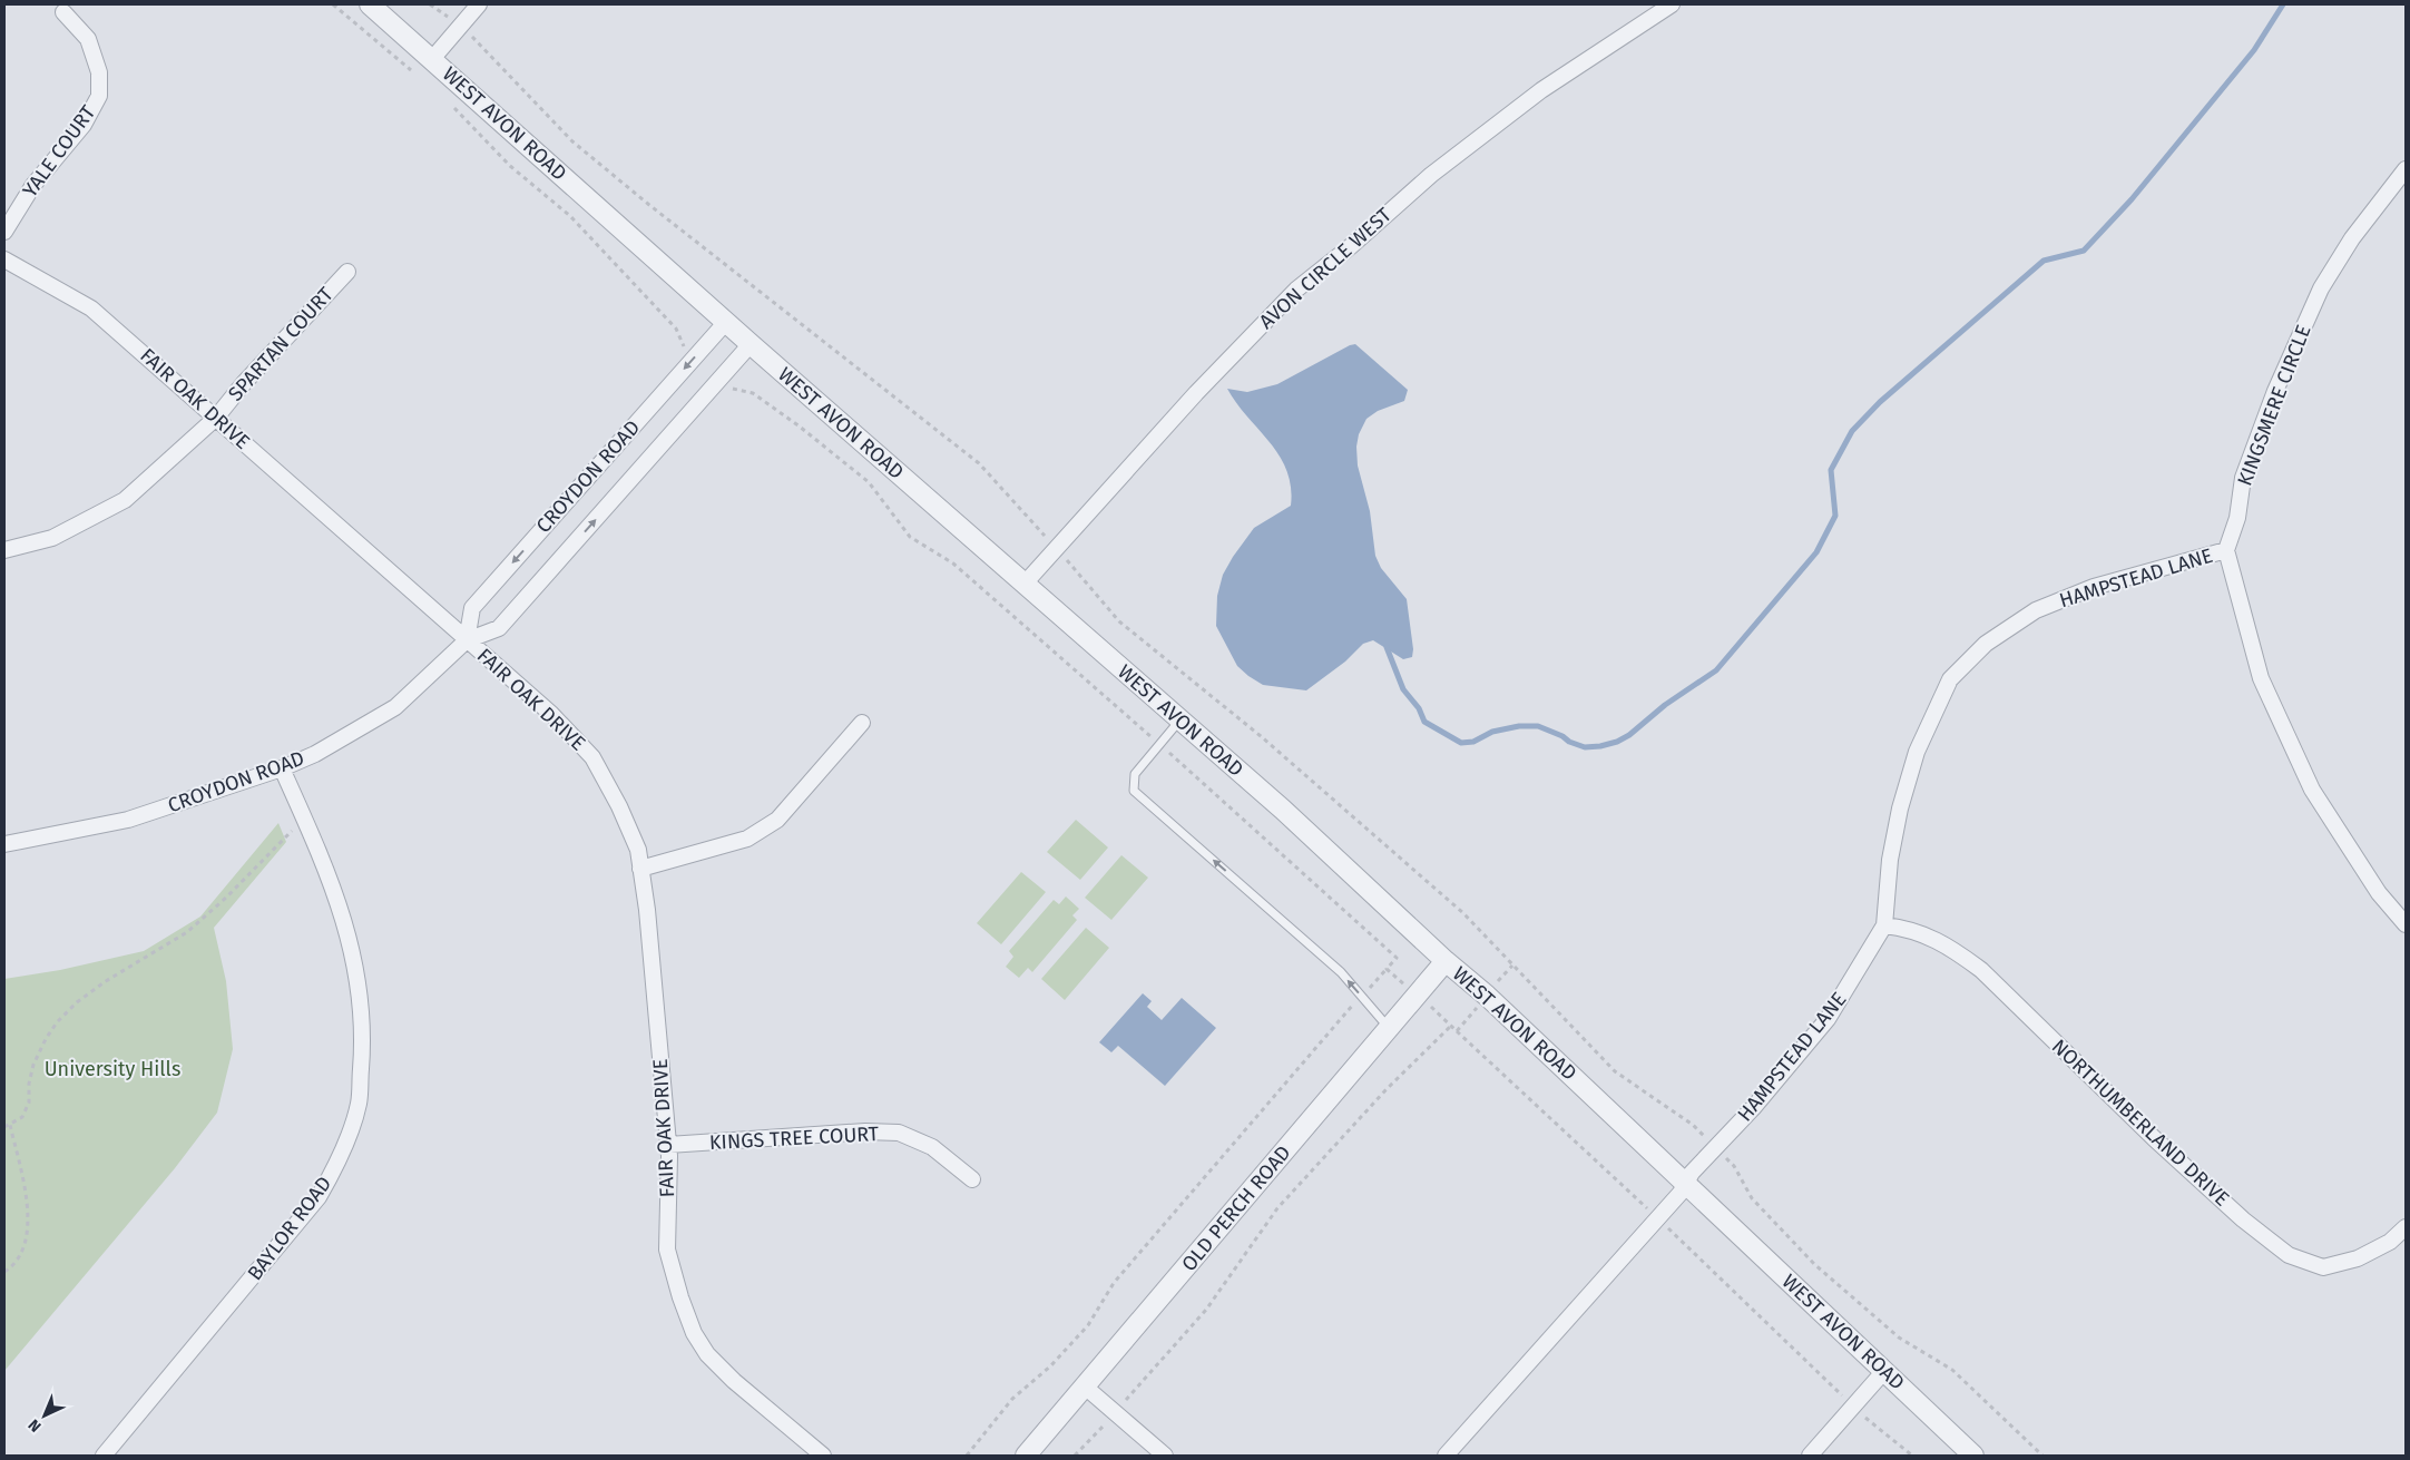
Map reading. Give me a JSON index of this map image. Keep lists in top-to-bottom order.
{
  "streets": {
    "street": [
      "WEST AVON ROAD",
      "YALE COURT",
      "AVON CIRCLE WEST",
      "SPARTAN COURT",
      "FAIR OAK DRIVE",
      "KINGSMERE CIRCLE",
      "CROYDON ROAD",
      "HAMPSTEAD LANE",
      "NORTHUMBERLAND DRIVE",
      "KINGS TREE COURT",
      "OLD PERCH ROAD",
      "BAYLOR ROAD"
    ]
  },
  "crossings": [
    ["WEST AVON ROAD", "AVON CIRCLE WEST"],
    ["WEST AVON ROAD", "CROYDON ROAD"],
    ["WEST AVON ROAD", "HAMPSTEAD LANE"],
    ["WEST AVON ROAD", "OLD PERCH ROAD"],
    ["SPARTAN COURT", "FAIR OAK DRIVE"],
    ["FAIR OAK DRIVE", "CROYDON ROAD"],
    ["FAIR OAK DRIVE", "KINGS TREE COURT"],
    ["KINGSMERE CIRCLE", "HAMPSTEAD LANE"],
    ["CROYDON ROAD", "BAYLOR ROAD"],
    ["HAMPSTEAD LANE", "NORTHUMBERLAND DRIVE"]
  ],
  "parks": ["University Hills"],
  "north": "bottom left"
}
